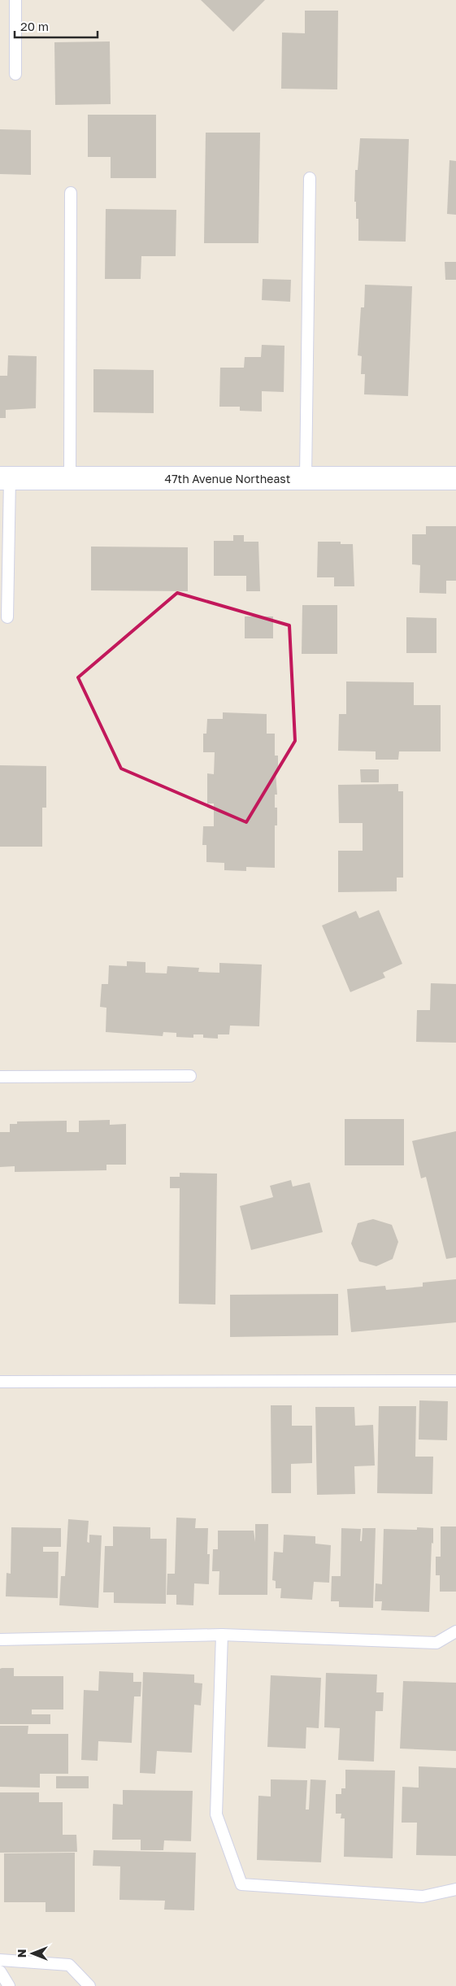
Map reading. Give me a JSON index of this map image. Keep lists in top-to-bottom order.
{
  "streets": {
    "street": ["47th Avenue Northeast"]
  },
  "scale_bar": "20 m",
  "north": "left"
}
